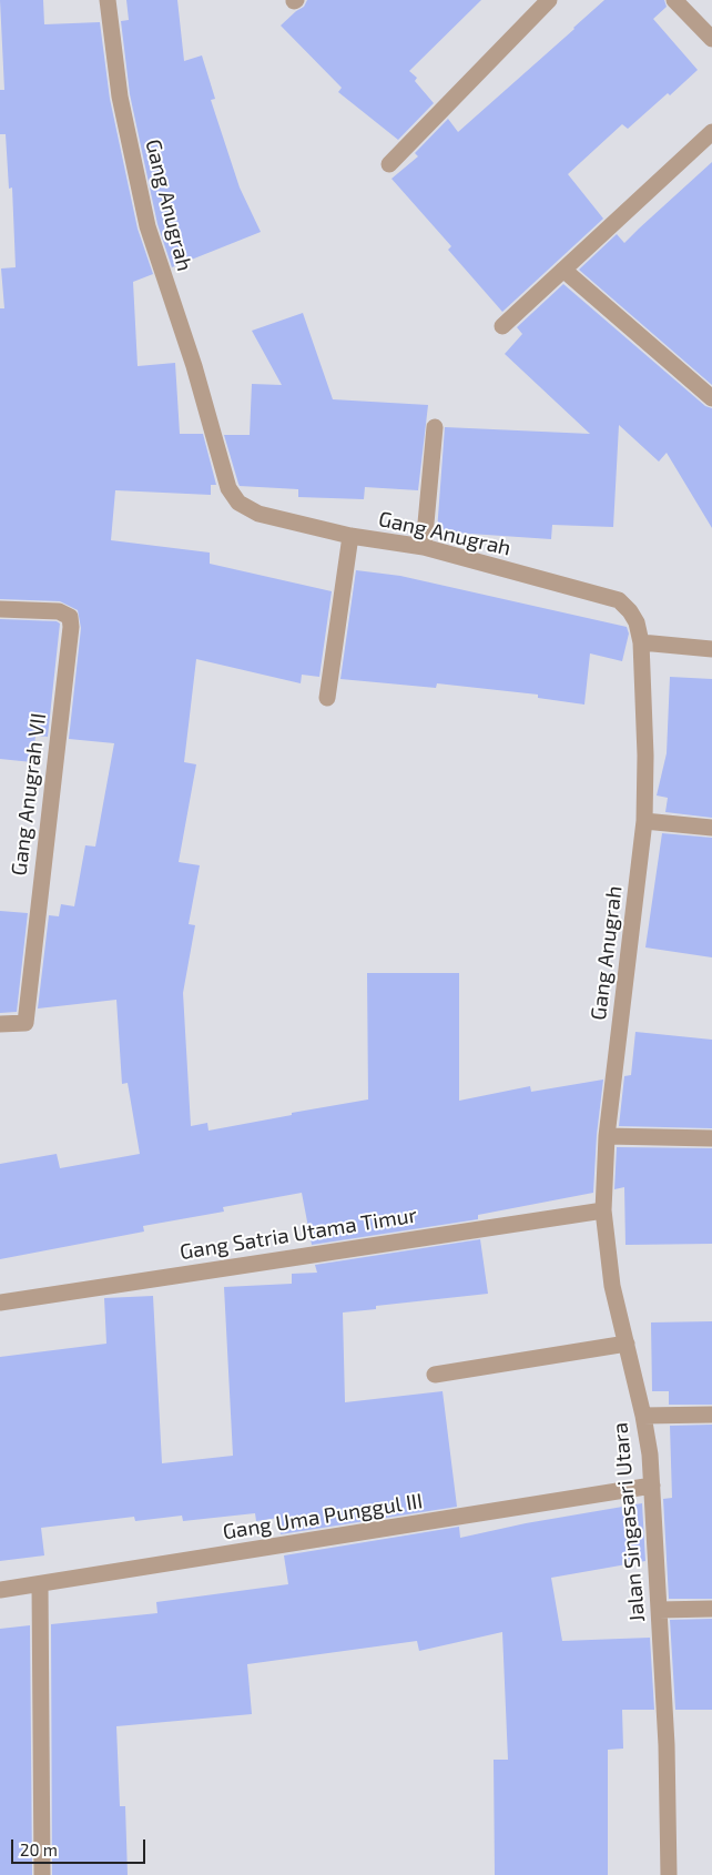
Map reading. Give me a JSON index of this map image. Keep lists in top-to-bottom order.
{
  "streets": {
    "street": [
      "Gang Anugrah",
      "Gang Anugrah VII",
      "Gang Satria Utama Timur",
      "Gang Uma Punggul III",
      "Jalan Singasari Utara"
    ]
  },
  "crossings": [
    ["Gang Anugrah", "Jalan Singasari Utara"],
    ["Gang Satria Utama Timur", "Jalan Singasari Utara"],
    ["Gang Uma Punggul III", "Jalan Singasari Utara"]
  ],
  "scale_bar": "20 m"
}
